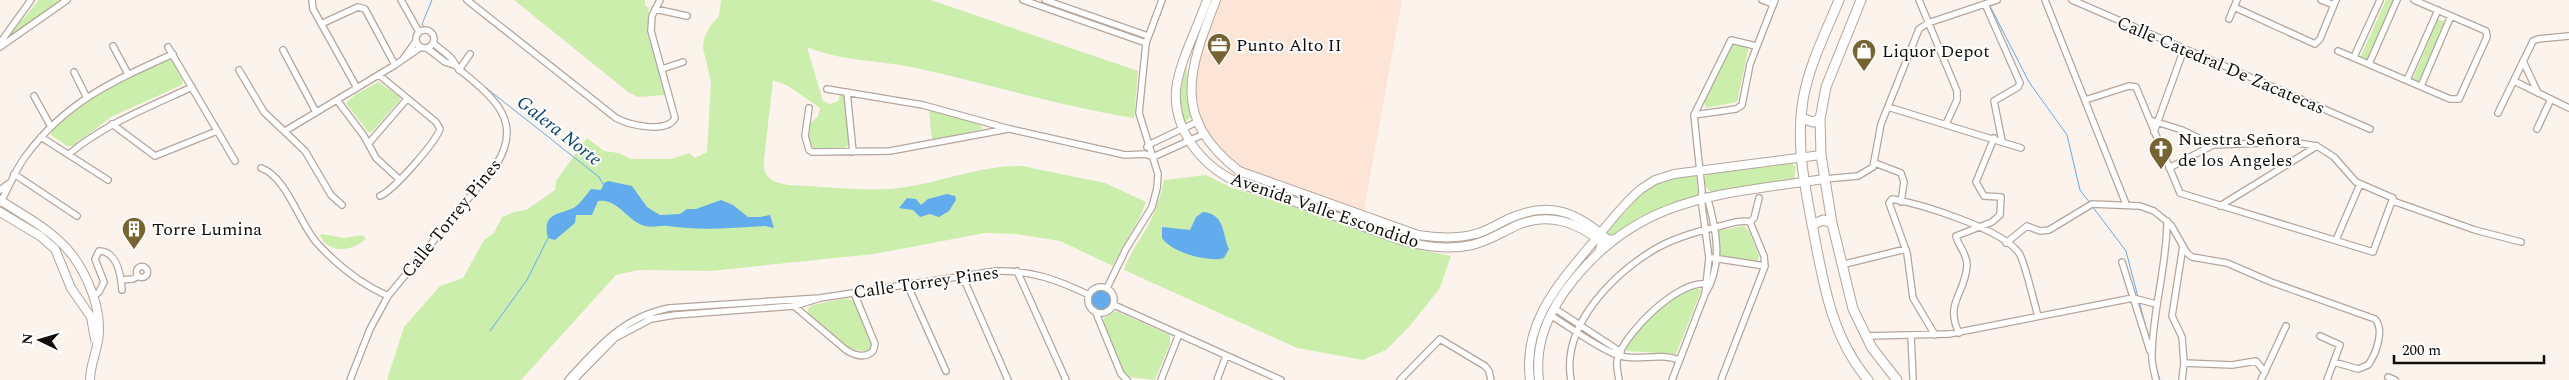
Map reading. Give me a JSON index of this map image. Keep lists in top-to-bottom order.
{
  "streets": {
    "main road": ["Avenida Valle Escondido"],
    "street": ["Calle Catedral De Zacatecas", "Calle Torrey Pines"]
  },
  "water": ["Galera Norte"],
  "places": {
    "office": ["Punto Alto II"],
    "shop": ["Liquor Depot"],
    "church": ["Nuestra Señora de los Angeles"],
    "building": ["Torre Lumina"]
  },
  "scale_bar": "200 m",
  "north": "left"
}
